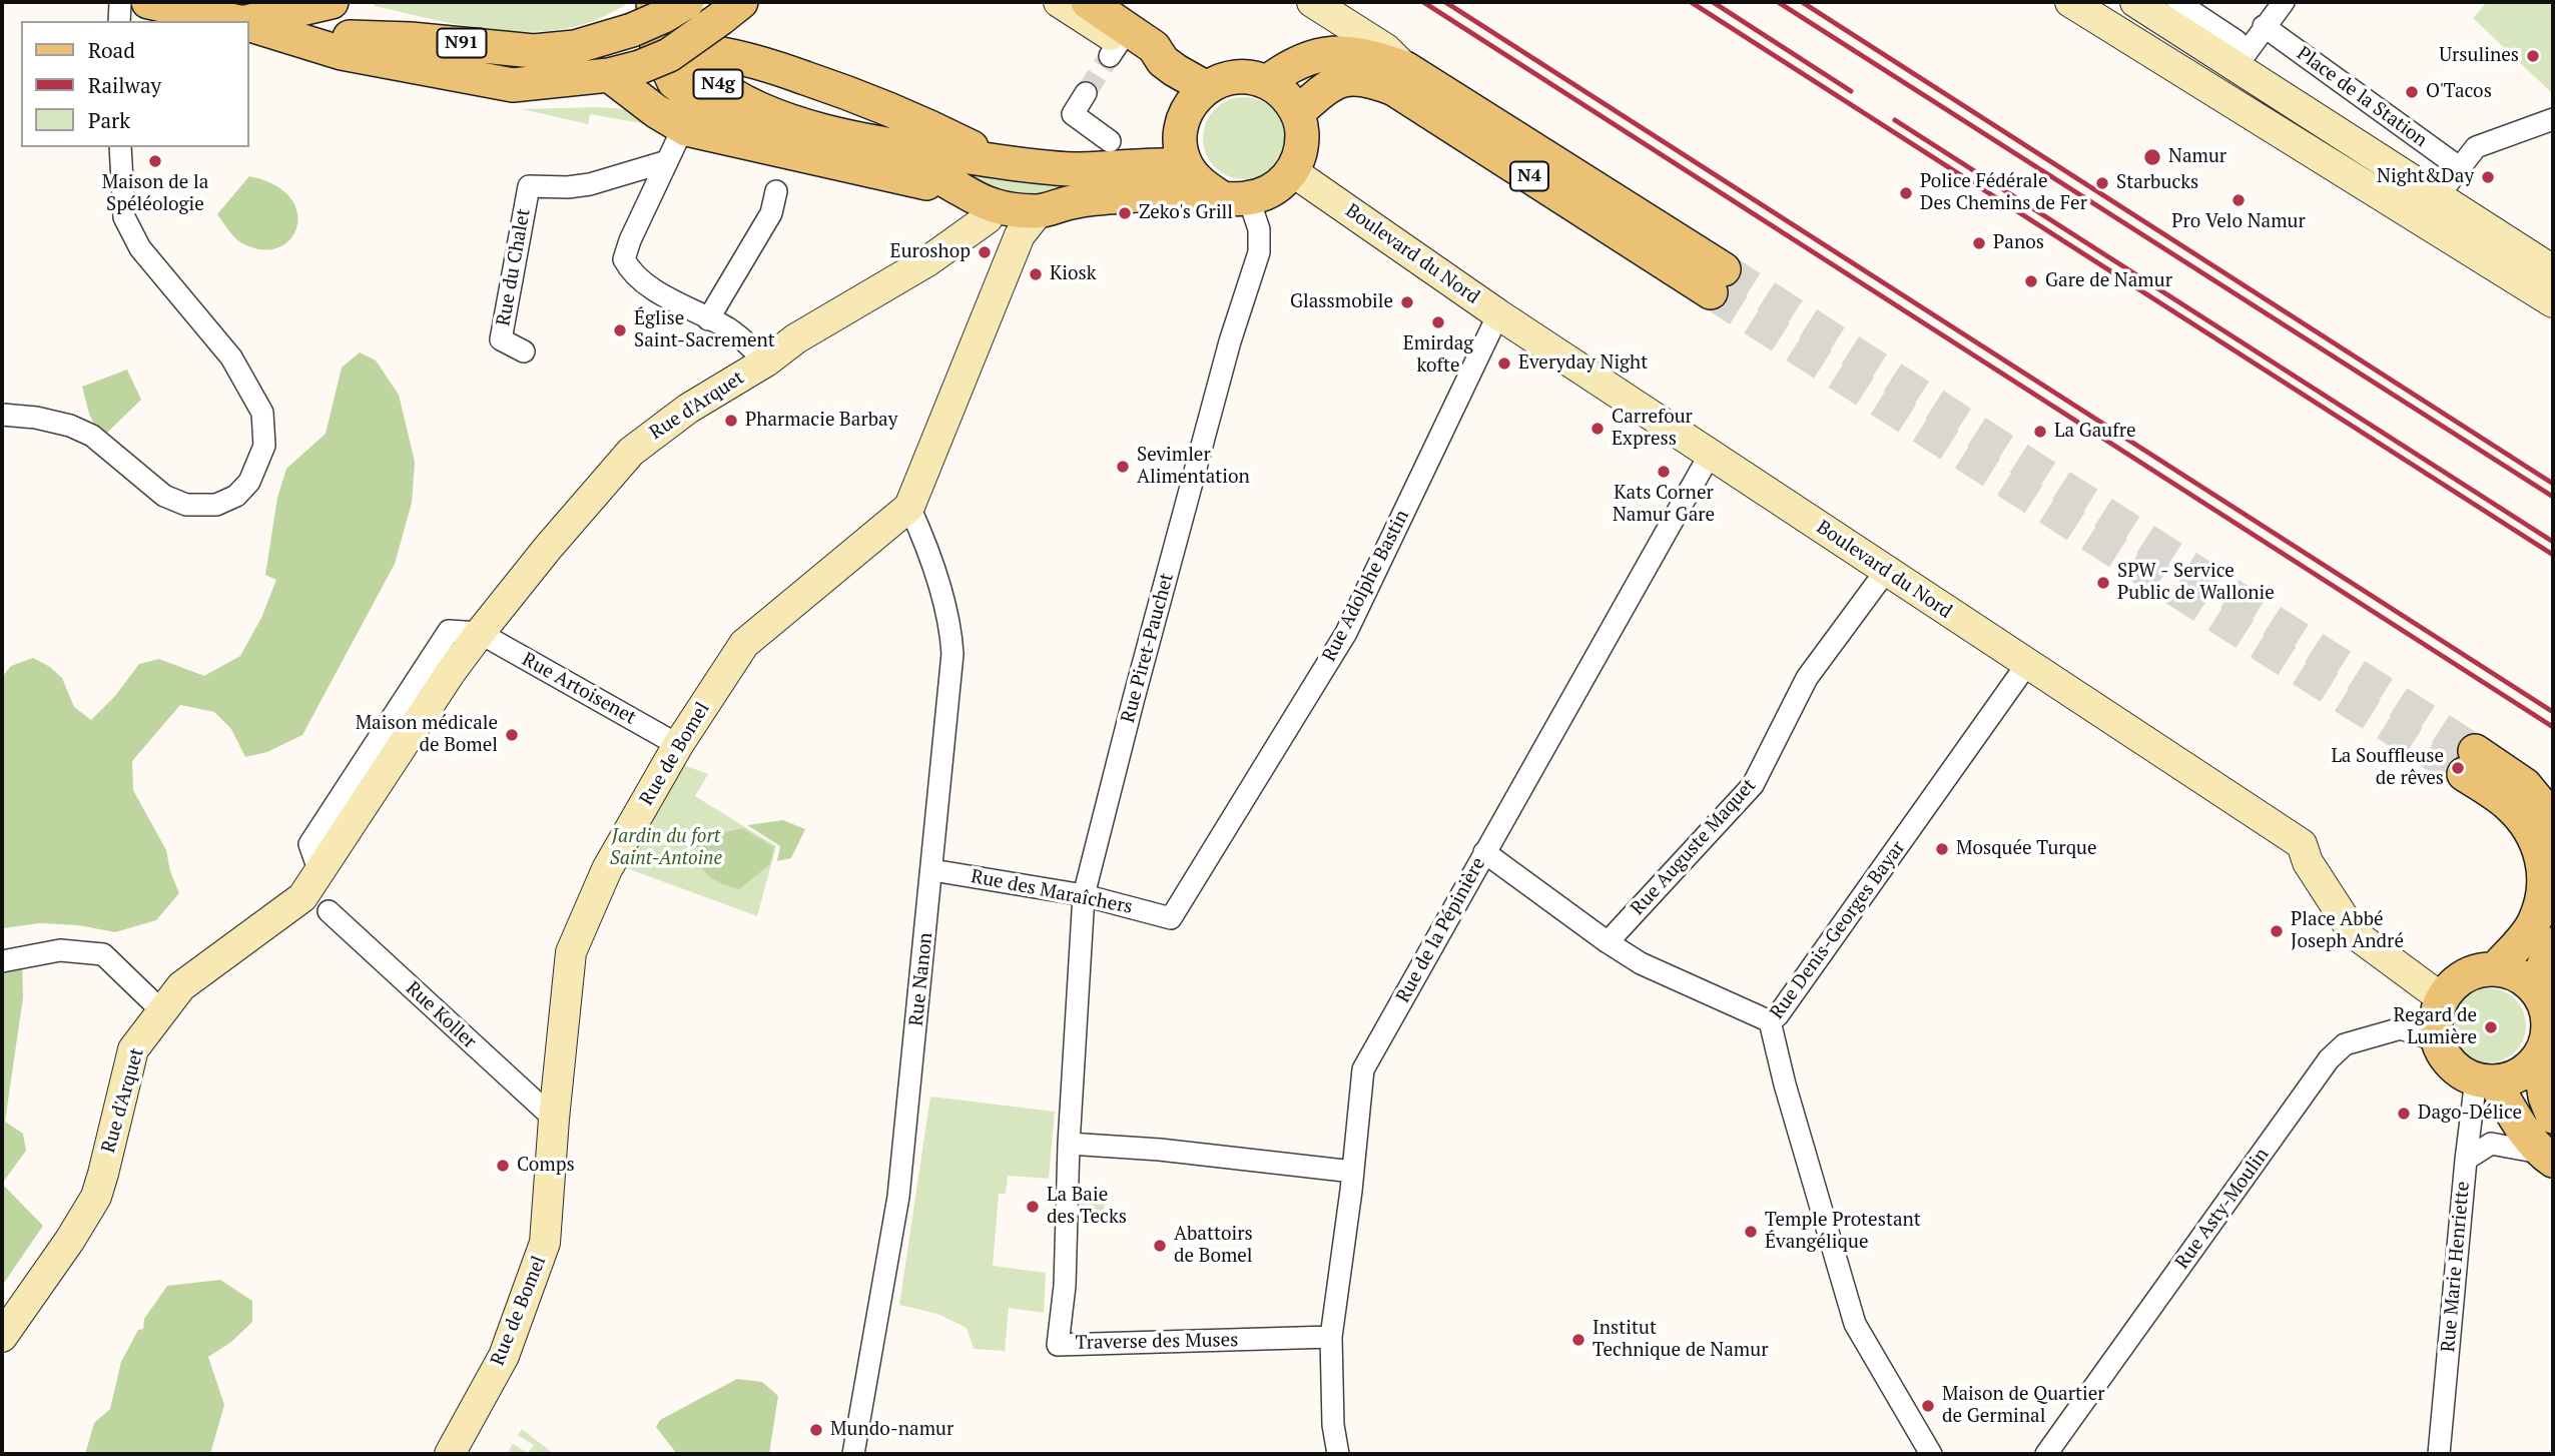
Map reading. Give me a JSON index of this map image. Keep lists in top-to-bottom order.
{
  "streets": {
    "main road": ["N91", "N4g", "N4"],
    "street": [
      "Place de la Station",
      "Boulevard du Nord",
      "Rue du Chalet",
      "Rue d'Arquet",
      "Rue Adolphe Bastin",
      "Rue Piret-Pauchet",
      "Rue Artoisenet",
      "Rue de Bomel",
      "Rue Auguste Maquet",
      "Rue des Maraîchers",
      "Rue de la Pépinière",
      "Rue Denis-Georges Bayar",
      "Rue Nanon",
      "Rue Koller",
      "Rue Asty-Moulin",
      "Rue Marie Henriette",
      "Traverse des Muses"
    ]
  },
  "crossings": [
    ["N4g", "N4"],
    ["N4g", "Boulevard du Nord"],
    ["N4g", "Rue Piret-Pauchet"],
    ["N4", "Boulevard du Nord"],
    ["N4", "Rue Piret-Pauchet"],
    ["Boulevard du Nord", "Rue Adolphe Bastin"],
    ["Boulevard du Nord", "Rue Piret-Pauchet"],
    ["Boulevard du Nord", "Rue Auguste Maquet"],
    ["Boulevard du Nord", "Rue de la Pépinière"],
    ["Boulevard du Nord", "Rue Denis-Georges Bayar"],
    ["Boulevard du Nord", "Rue Asty-Moulin"],
    ["Boulevard du Nord", "Rue Marie Henriette"],
    ["Rue d'Arquet", "Rue Artoisenet"],
    ["Rue Adolphe Bastin", "Rue des Maraîchers"],
    ["Rue Piret-Pauchet", "Rue des Maraîchers"],
    ["Rue Piret-Pauchet", "Traverse des Muses"],
    ["Rue Artoisenet", "Rue de Bomel"],
    ["Rue de Bomel", "Rue Nanon"],
    ["Rue de Bomel", "Rue Koller"],
    ["Rue des Maraîchers", "Rue Nanon"],
    ["Rue de la Pépinière", "Traverse des Muses"],
    ["Rue Asty-Moulin", "Rue Marie Henriette"]
  ],
  "parks": ["Jardin du fort Saint-Antoine"],
  "places": [
    "Ursulines",
    "O'Tacos",
    "Namur",
    "Maison de la Spéléologie",
    "Night&Day",
    "Starbucks",
    "Police Fédérale Des Chemins de Fer",
    "Pro Velo Namur",
    "Zeko's Grill",
    "Panos",
    "Euroshop",
    "Kiosk",
    "Gare de Namur",
    "Glassmobile",
    "Emirdag kofte",
    "Église Saint-Sacrement",
    "Everyday Night",
    "Pharmacie Barbay",
    "Carrefour Express",
    "La Gaufre",
    "Sevimler Alimentation",
    "Kats Corner Namur Gare",
    "SPW - Service Public de Wallonie",
    "Maison médicale de Bomel",
    "La Souffleuse de rêves",
    "Mosquée Turque",
    "Place Abbé Joseph André",
    "Regard de Lumière",
    "Dago-Délice",
    "Comps",
    "La Baie des Tecks",
    "Temple Protestant Évangélique",
    "Abattoirs de Bomel",
    "Institut Technique de Namur",
    "Maison de Quartier de Germinal",
    "Mundo-namur"
  ],
  "legend": ["Road", "Railway", "Park"]
}
